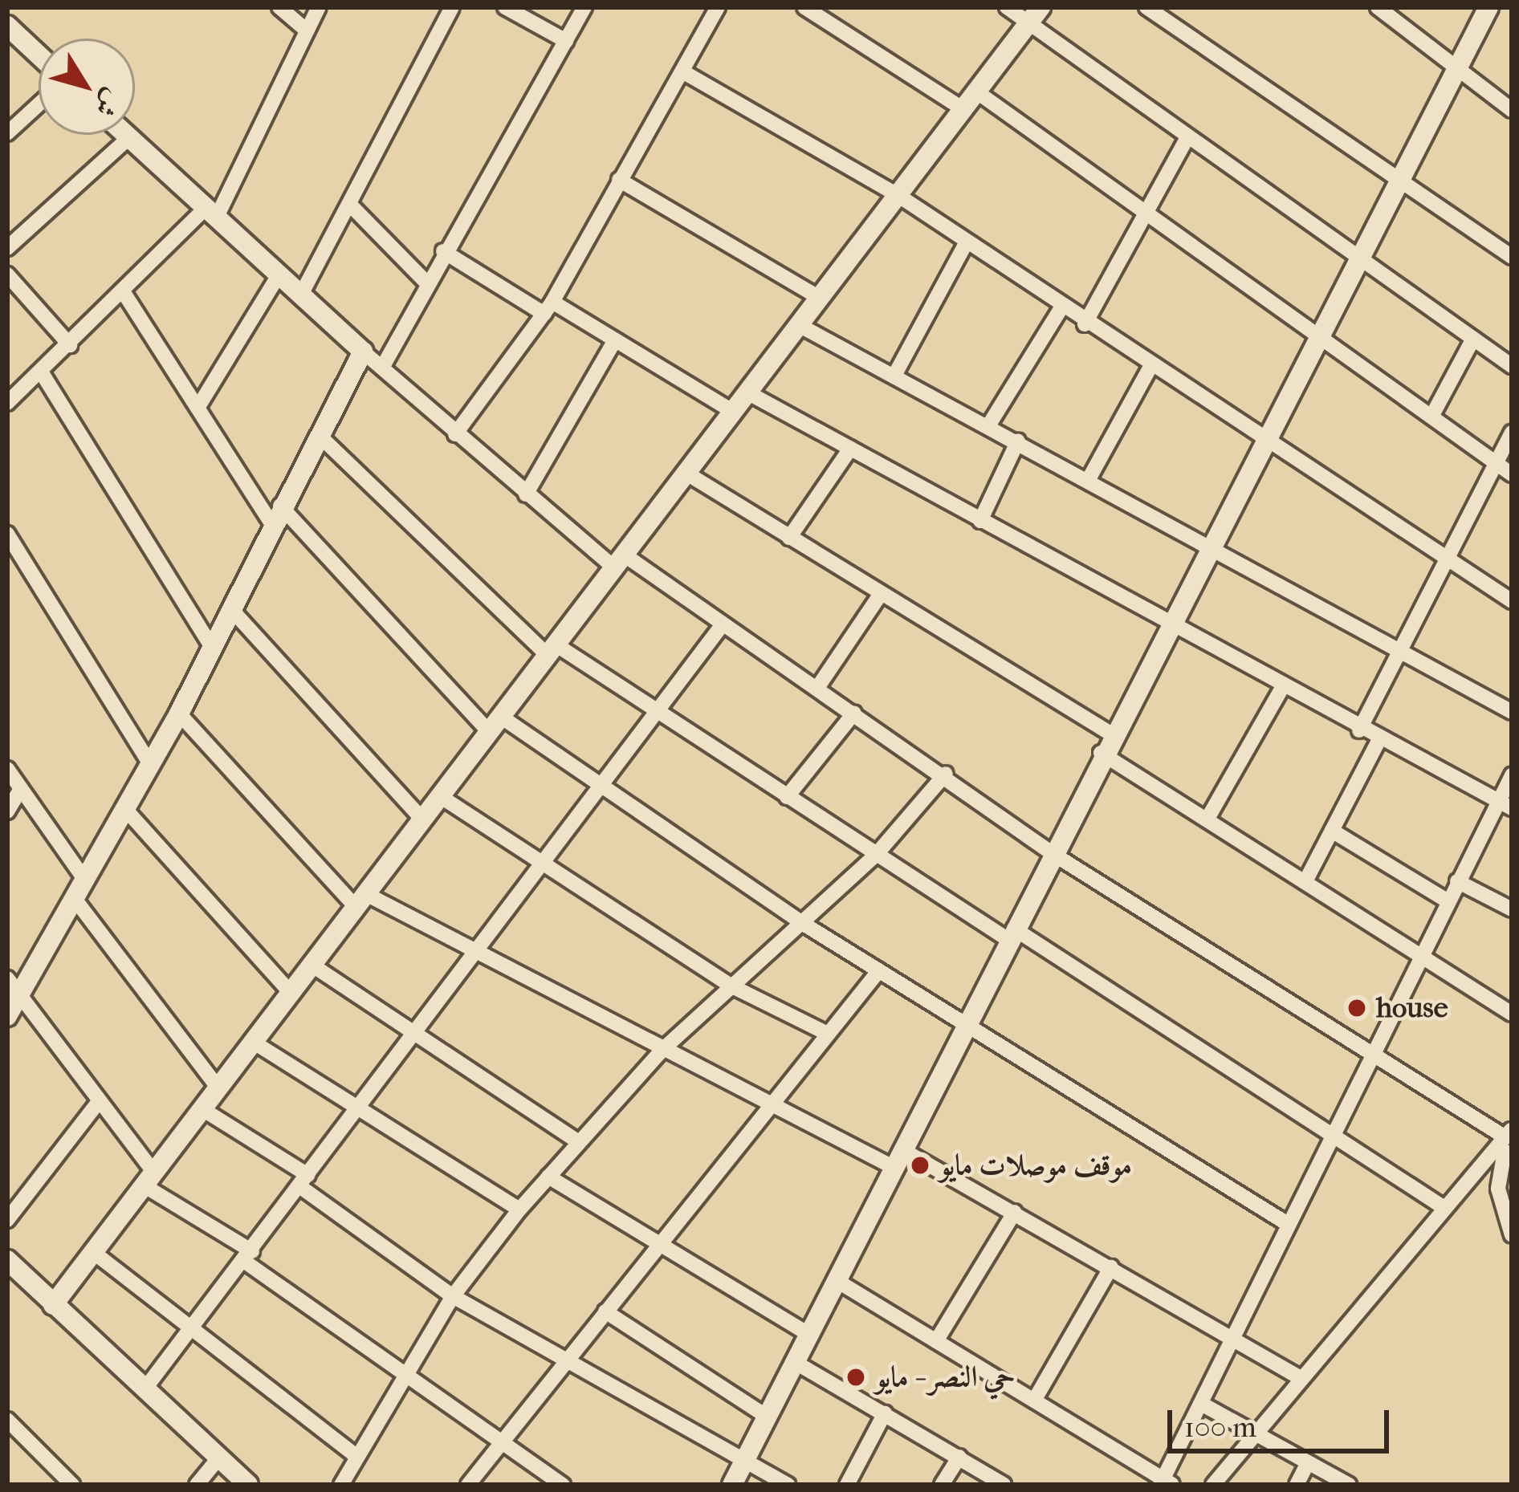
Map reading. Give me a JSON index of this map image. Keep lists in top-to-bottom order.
{
  "places": ["house", "موقف موصلات مايو", "حي النصر - مايو"],
  "scale_bar": "100 m",
  "north": "bottom right"
}
